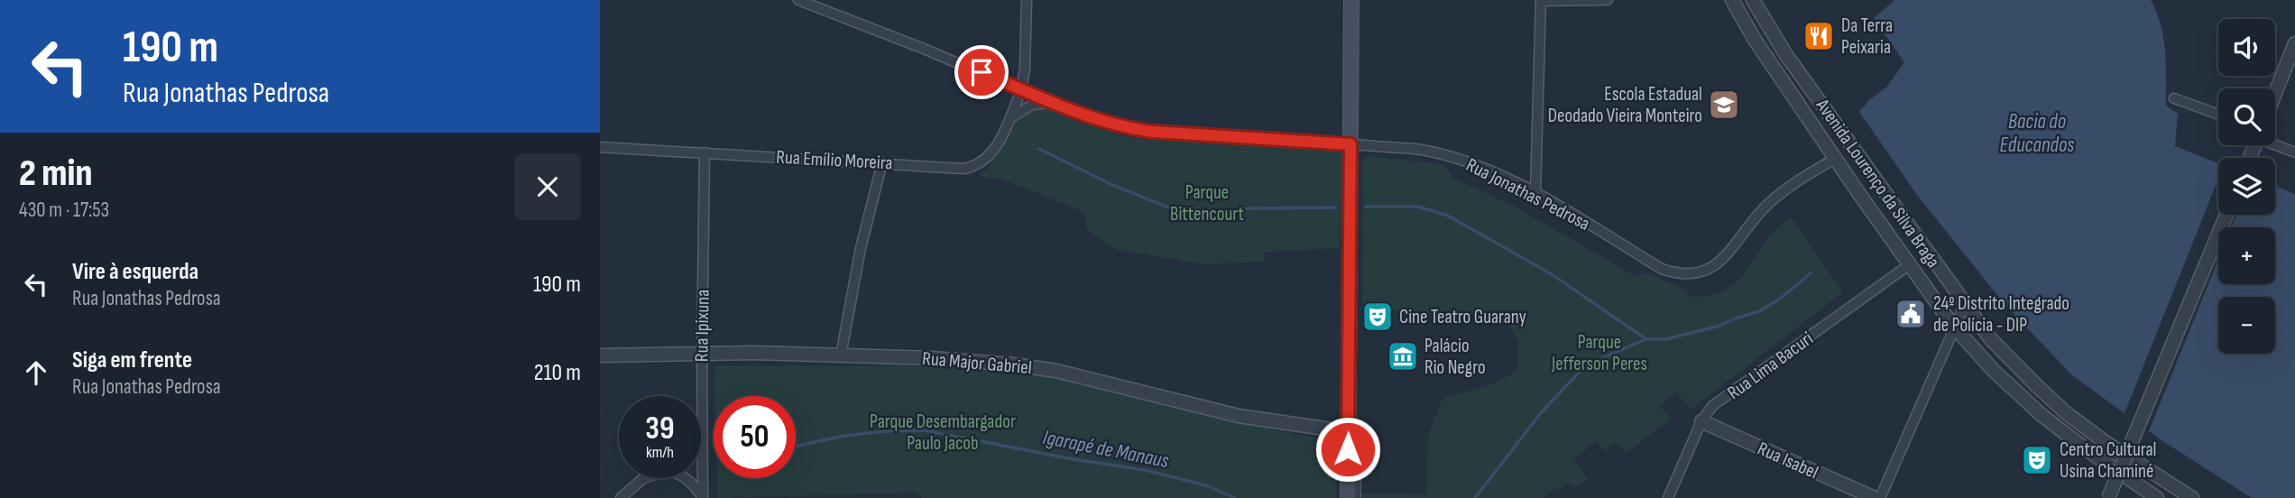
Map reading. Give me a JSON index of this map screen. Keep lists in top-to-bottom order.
{
  "streets": {
    "street": [
      "Rua Emílio Moreira",
      "Avenida Lourenço da Silva Braga",
      "Rua Jonathas Pedrosa",
      "Rua Ipixuna",
      "Rua Major Gabriel",
      "Rua Lima Bacuri",
      "Rua Isabel"
    ]
  },
  "crossings": [
    ["Rua Emílio Moreira", "Rua Jonathas Pedrosa"],
    ["Rua Emílio Moreira", "Rua Ipixuna"],
    ["Avenida Lourenço da Silva Braga", "Rua Jonathas Pedrosa"],
    ["Avenida Lourenço da Silva Braga", "Rua Lima Bacuri"],
    ["Rua Ipixuna", "Rua Major Gabriel"],
    ["Rua Lima Bacuri", "Rua Isabel"]
  ],
  "water": ["Bacia do Educandos", "Igarapé de Manaus"],
  "parks": ["Parque Bittencourt", "Parque Jefferson Peres", "Parque Desembargador Paulo Jacob"],
  "places": {
    "restaurant": ["Da Terra Peixaria"],
    "school or university": ["Escola Estadual Deodado Vieira Monteiro"],
    "public building": ["24º Distrito Integrado de Polícia - DIP"],
    "theatre": ["Cine Teatro Guarany", "Centro Cultural Usina Chaminé"],
    "museum": ["Palácio Rio Negro"]
  },
  "page": {
    "turn": ["190 m", "Rua Jonathas Pedrosa"],
    "map_buttons": ["+", "−"],
    "heading": ["2 min", "430 m · 17:53"],
    "list": [
      {
        "name": "Vire à esquerda",
        "note": "Rua Jonathas Pedrosa",
        "value": "190 m"
      },
      {
        "name": "Siga em frente",
        "note": "Rua Jonathas Pedrosa",
        "value": "210 m"
      }
    ],
    "speed": "39 km/h",
    "limit": "50"
  }
}
